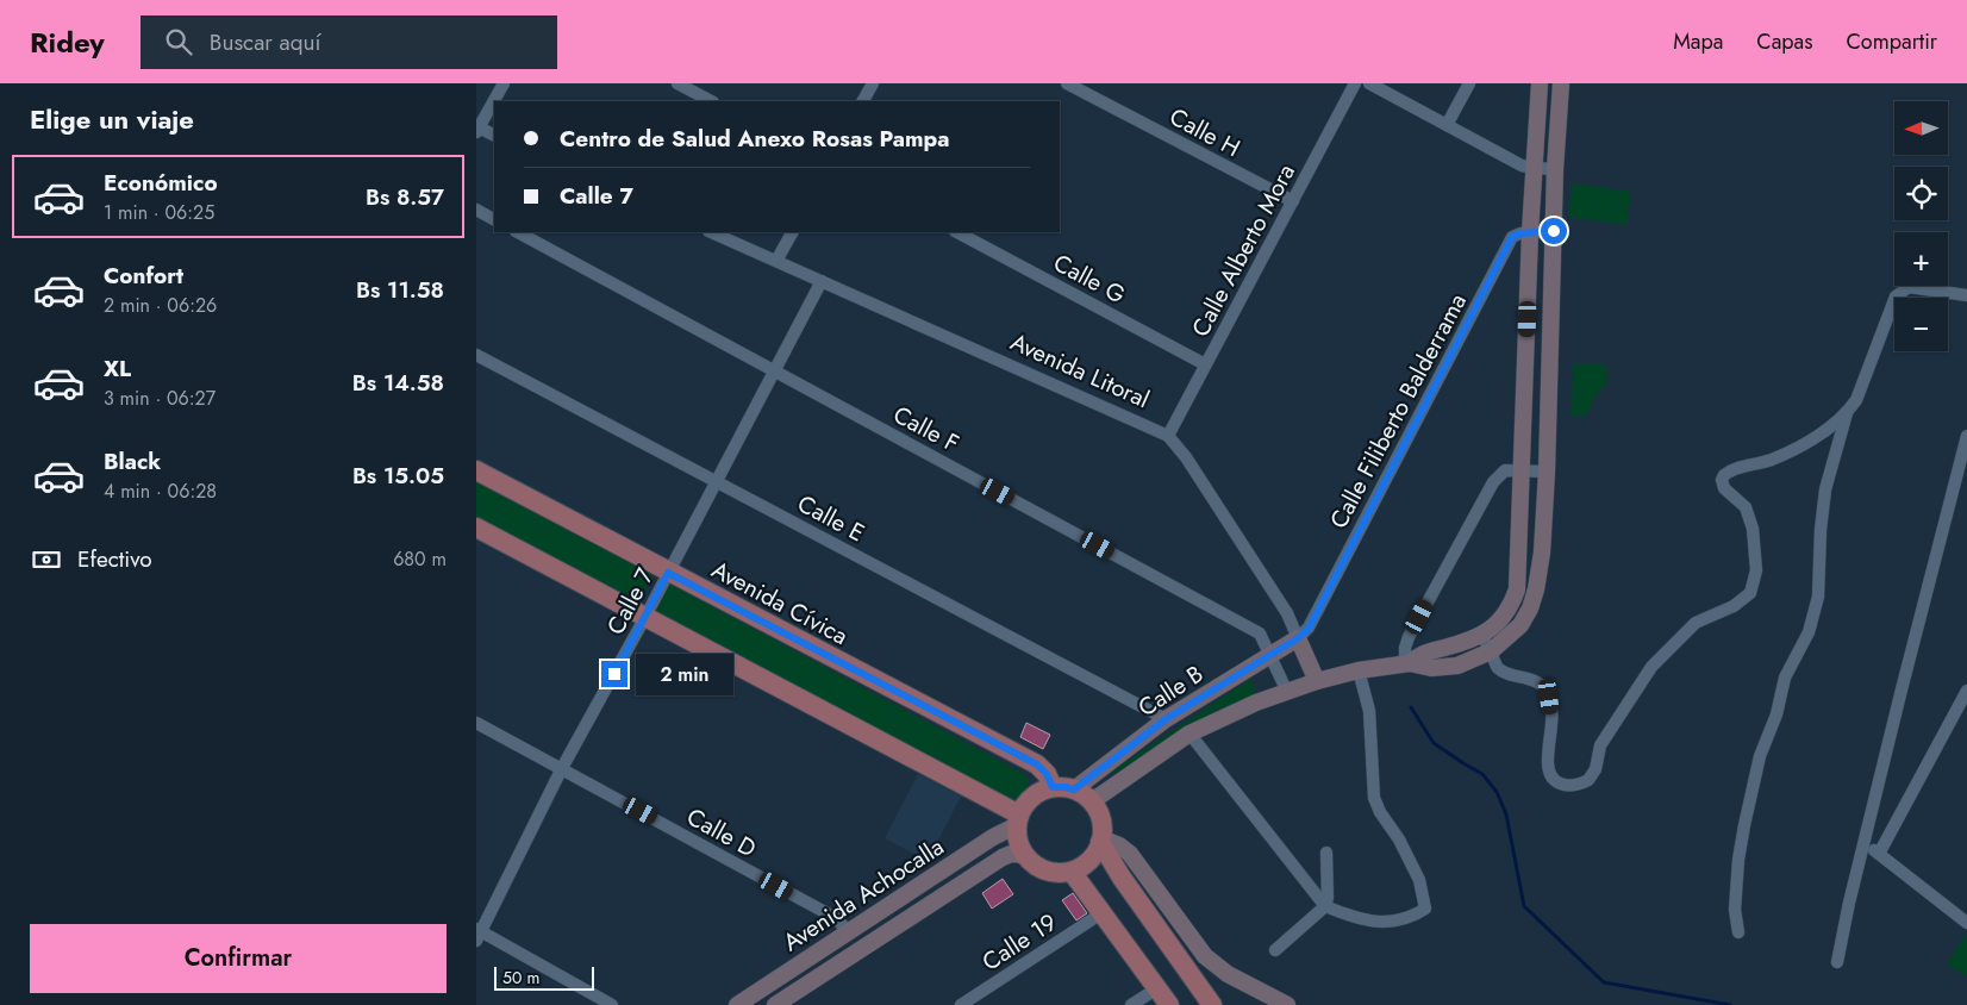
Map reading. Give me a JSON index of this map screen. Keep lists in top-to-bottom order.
{
  "streets": {
    "main road": ["Avenida Cívica"],
    "street": [
      "Calle H",
      "Calle Alberto Mora",
      "Calle G",
      "Avenida Litoral",
      "Calle Filiberto Balderrama",
      "Calle F",
      "Calle E",
      "Calle 7",
      "Calle B",
      "Calle D",
      "Avenida Achocalla",
      "Calle 19"
    ]
  },
  "crossings": [
    ["Calle H", "Calle Alberto Mora"],
    ["Calle Alberto Mora", "Calle G"],
    ["Calle Alberto Mora", "Avenida Litoral"],
    ["Avenida Litoral", "Calle Filiberto Balderrama"],
    ["Avenida Litoral", "Calle 7"],
    ["Avenida Litoral", "Calle B"],
    ["Calle Filiberto Balderrama", "Calle B"],
    ["Calle F", "Calle 7"],
    ["Calle F", "Calle B"],
    ["Calle E", "Calle 7"],
    ["Calle E", "Calle B"],
    ["Calle 7", "Avenida Cívica"],
    ["Calle 7", "Calle D"],
    ["Avenida Cívica", "Calle B"],
    ["Avenida Cívica", "Avenida Achocalla"],
    ["Calle B", "Avenida Achocalla"],
    ["Calle D", "Avenida Achocalla"]
  ],
  "scale_bar": "50 m",
  "north": "left",
  "page": {
    "header": "Ridey",
    "search": "Buscar aquí",
    "nav": ["Mapa", "Capas", "Compartir"],
    "heading": "Elige un viaje",
    "map_buttons": ["+", "−"],
    "banner": ["Centro de Salud Anexo Rosas Pampa", "Calle 7"],
    "list": [
      {
        "name": "Económico",
        "note": "1 min · 06:25",
        "value": "Bs 8.57"
      },
      {
        "name": "Confort",
        "note": "2 min · 06:26",
        "value": "Bs 11.58"
      },
      {
        "name": "XL",
        "note": "3 min · 06:27",
        "value": "Bs 14.58"
      },
      {
        "name": "Black",
        "note": "4 min · 06:28",
        "value": "Bs 15.05"
      }
    ],
    "pay": ["Efectivo", "680 m"],
    "bubble": "2 min",
    "buttons": "Confirmar",
    "scale": "50 m"
  }
}
